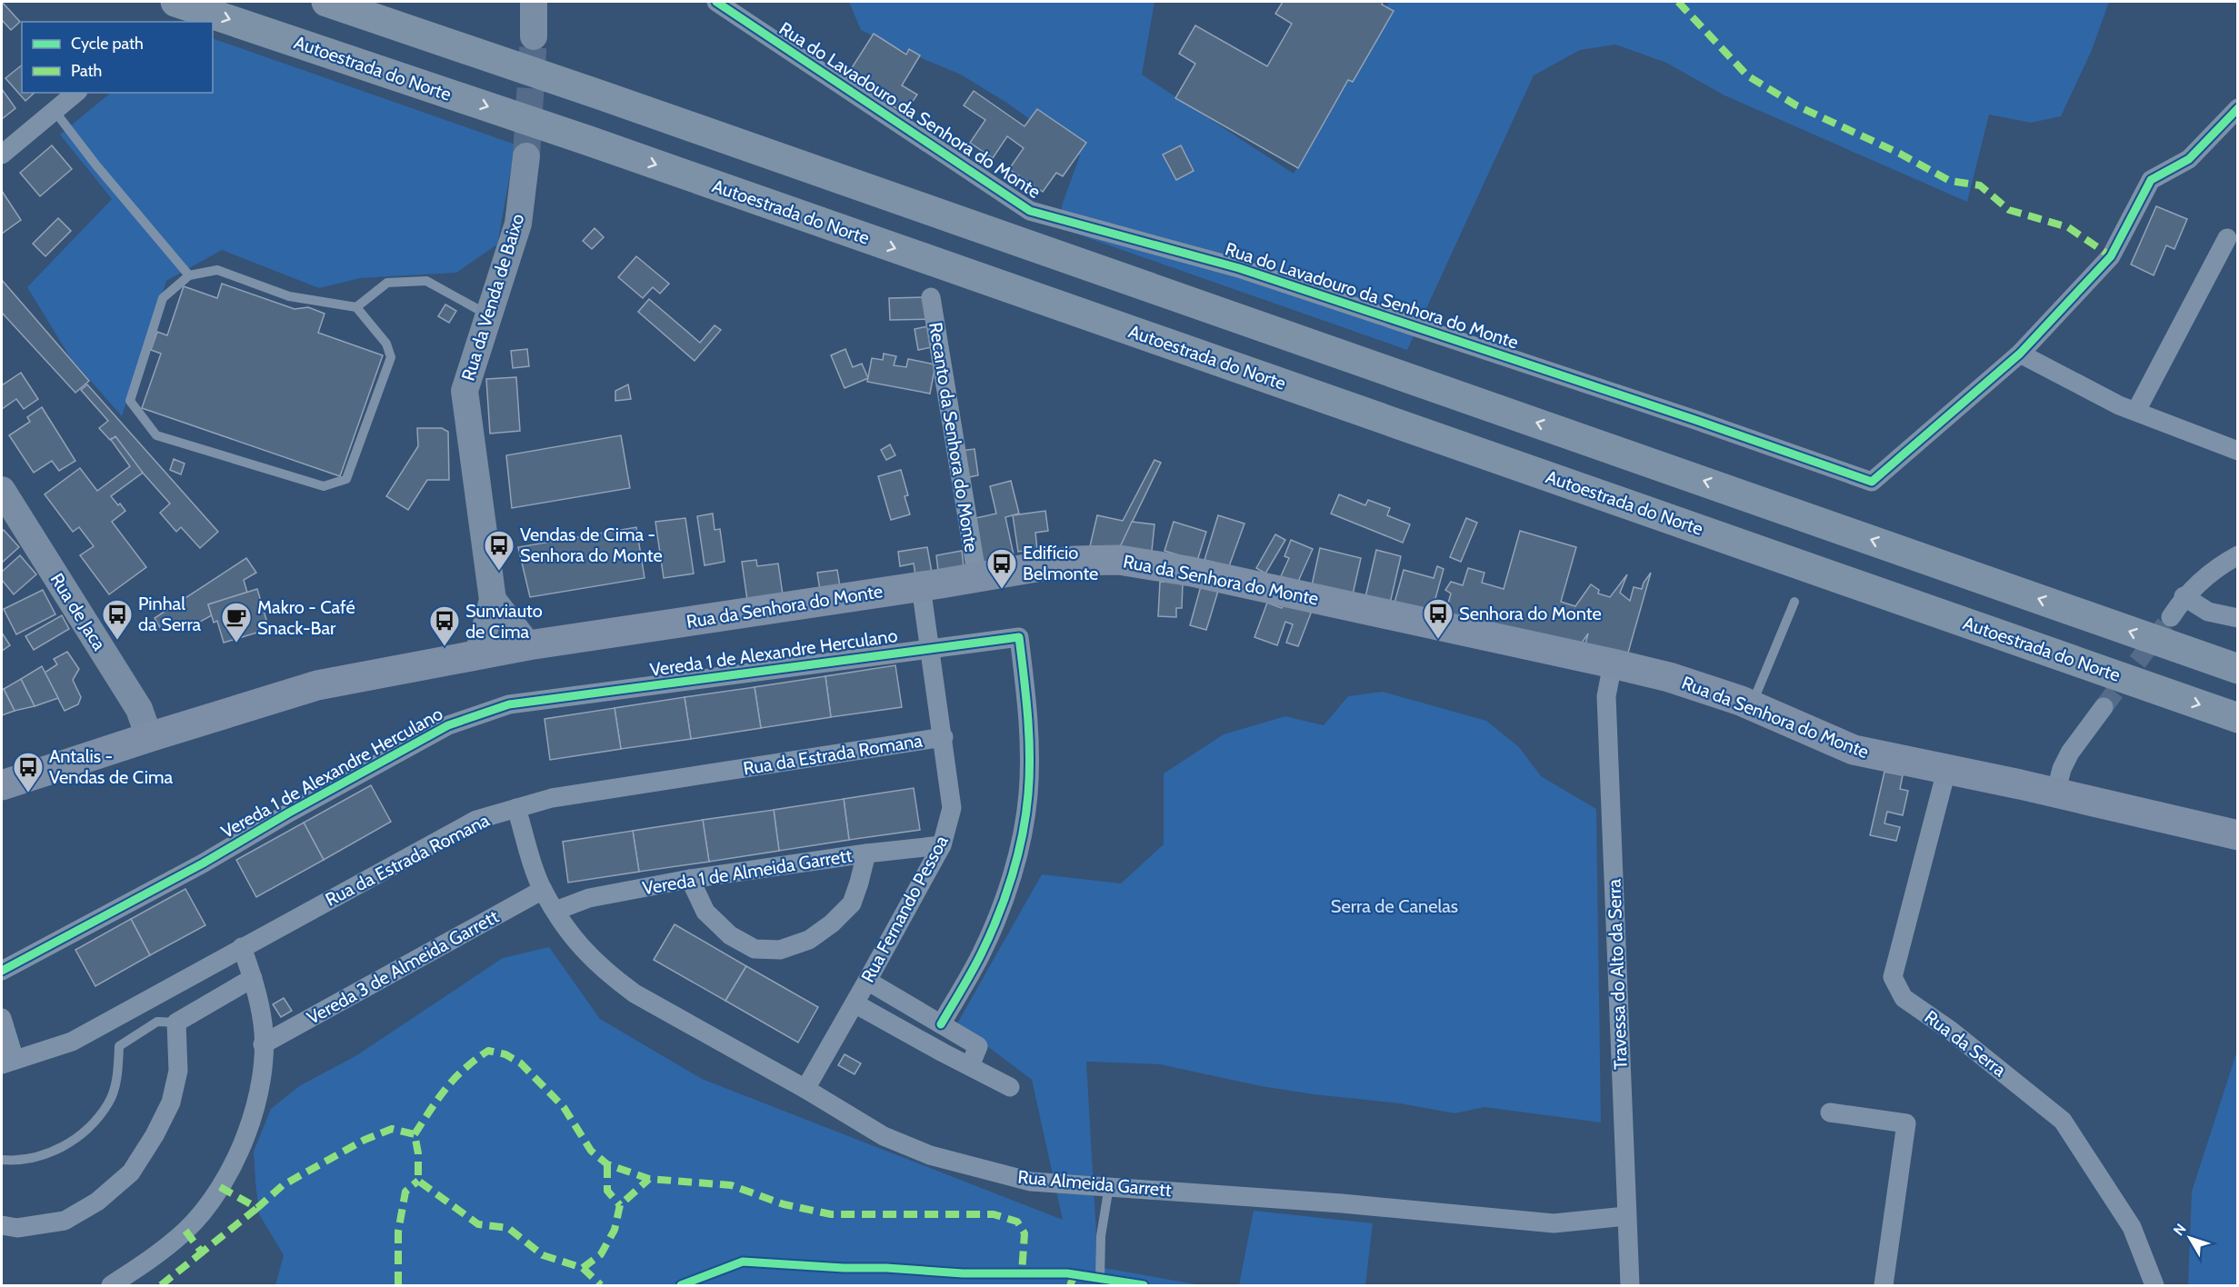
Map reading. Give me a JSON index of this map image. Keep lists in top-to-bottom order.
{
  "streets": {
    "highway": ["Autoestrada do Norte"],
    "main road": ["Rua da Senhora do Monte"],
    "street": [
      "Rua do Lavadouro da Senhora do Monte",
      "Rua da Venda de Baixo",
      "Recanto da Senhora do Monte",
      "Rua de Jaca",
      "Vereda 1 de Alexandre Herculano",
      "Rua da Estrada Romana",
      "Vereda 1 de Almeida Garrett",
      "Rua Fernando Pessoa",
      "Vereda 3 de Almeida Garrett",
      "Travessa do Alto da Serra",
      "Rua da Serra",
      "Rua Almeida Garrett"
    ]
  },
  "crossings": [
    ["Recanto da Senhora do Monte", "Rua da Senhora do Monte"],
    ["Rua da Senhora do Monte", "Rua de Jaca"],
    ["Rua da Senhora do Monte", "Rua Fernando Pessoa"],
    ["Rua da Senhora do Monte", "Travessa do Alto da Serra"],
    ["Rua da Senhora do Monte", "Rua da Serra"],
    ["Vereda 1 de Alexandre Herculano", "Rua Fernando Pessoa"],
    ["Rua da Estrada Romana", "Rua Fernando Pessoa"],
    ["Rua da Estrada Romana", "Rua Almeida Garrett"],
    ["Vereda 1 de Almeida Garrett", "Rua Fernando Pessoa"],
    ["Vereda 1 de Almeida Garrett", "Rua Almeida Garrett"],
    ["Rua Fernando Pessoa", "Rua Almeida Garrett"],
    ["Vereda 3 de Almeida Garrett", "Rua Almeida Garrett"],
    ["Travessa do Alto da Serra", "Rua Almeida Garrett"]
  ],
  "parks": ["Serra de Canelas"],
  "places": {
    "bus stop": [
      "Vendas de Cima - Senhora do Monte",
      "Edifício Belmonte",
      "Senhora do Monte",
      "Pinhal da Serra",
      "Sunviauto de Cima",
      "Antalis - Vendas de Cima"
    ],
    "cafe": ["Makro - Café Snack-Bar"]
  },
  "legend": ["Cycle path", "Path"],
  "north": "top left"
}
